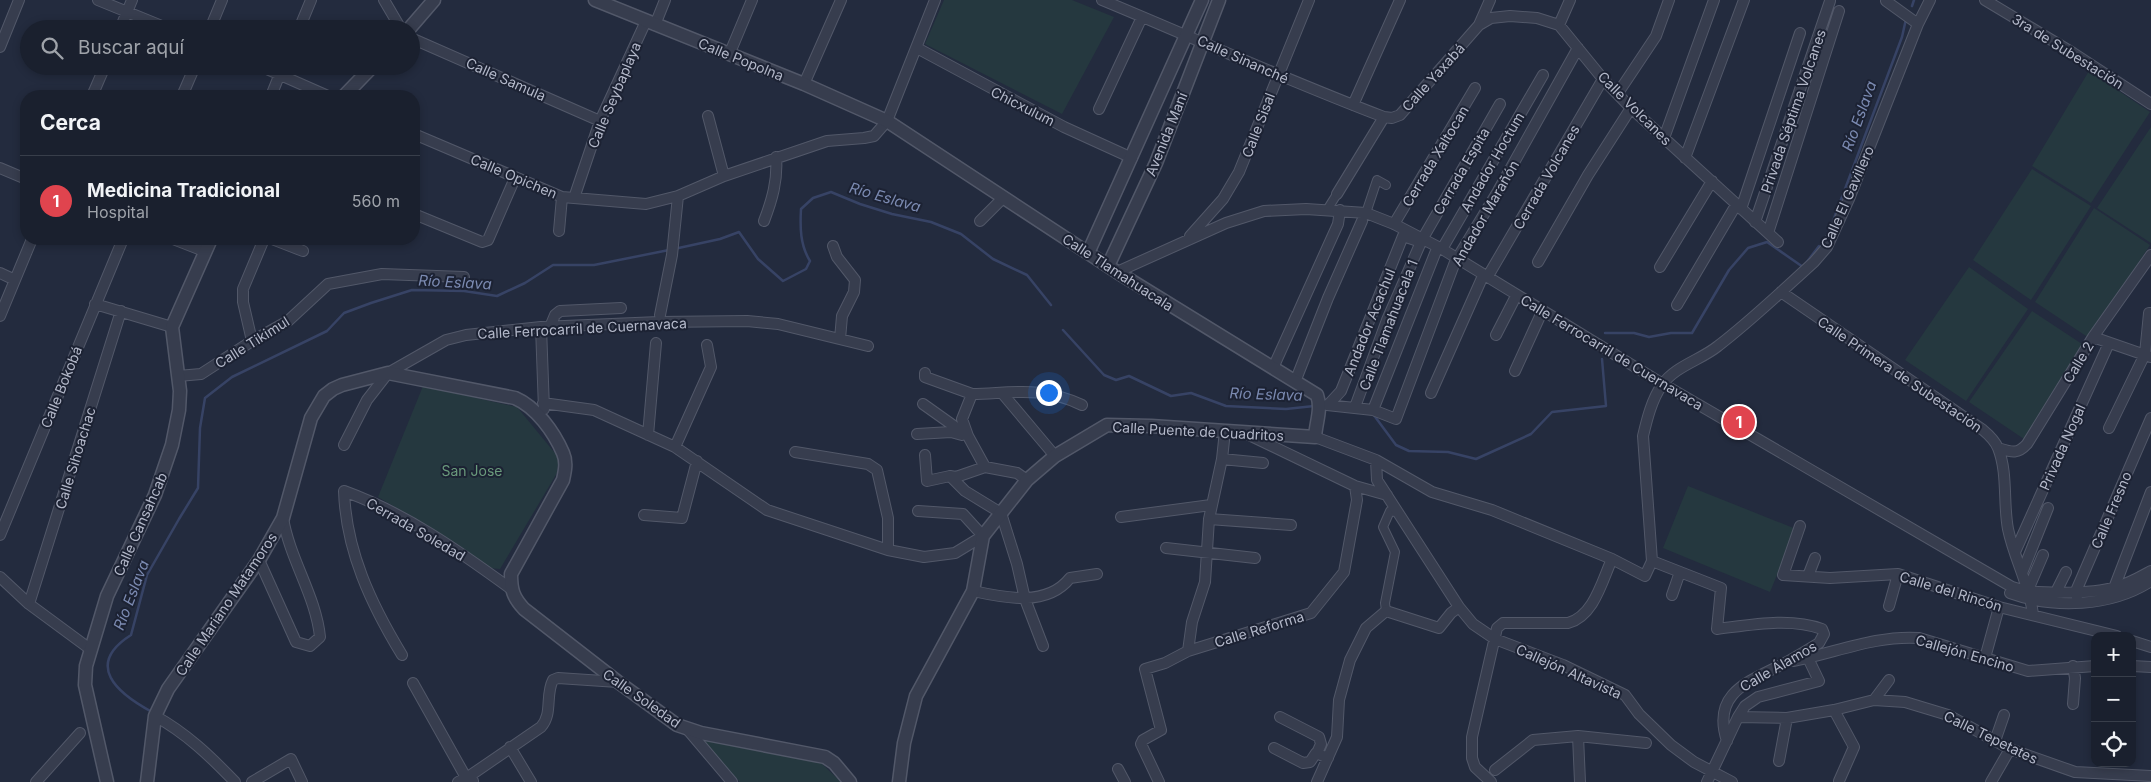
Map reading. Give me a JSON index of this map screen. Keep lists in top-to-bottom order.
{
  "streets": {
    "street": [
      "3ra de Subestación",
      "Calle Popolna",
      "Calle Sinanché",
      "Calle Yaxabá",
      "Calle Samula",
      "Calle Seybaplaya",
      "Chicxulum",
      "Calle Volcanes",
      "Privada Séptima Volcanes",
      "Calle Sisal",
      "Avenida Maní",
      "Cerrada Xaltocan",
      "Andador Hoctum",
      "Cerrada Espita",
      "Calle Opichen",
      "Cerrada Volcanes",
      "Calle El Gavillero",
      "Andador Marañón",
      "Calle Tlamahuacala",
      "Andador Acachul",
      "Calle Tlamahuacala 1",
      "Calle Ferrocarril de Cuernavaca",
      "Calle Tikimul",
      "Calle 2",
      "Calle Primera de Subestación",
      "Calle Bokobá",
      "Calle Puente de Cuadritos",
      "Privada Nogal",
      "Calle Sihoachac",
      "Calle Fresno",
      "Calle Cansahcab",
      "Cerrada Soledad",
      "Calle del Rincón",
      "Calle Mariano Matamoros",
      "Calle Reforma",
      "Callejón Encino",
      "Calle Álamos",
      "Callejón Altavista",
      "Calle Soledad",
      "Calle Tepetates"
    ]
  },
  "crossings": [
    ["Calle Popolna", "Calle Seybaplaya"],
    ["Calle Popolna", "Calle Opichen"],
    ["Calle Popolna", "Calle Tlamahuacala"],
    ["Calle Sinanché", "Calle Yaxabá"],
    ["Calle Sinanché", "Calle Sisal"],
    ["Calle Sinanché", "Avenida Maní"],
    ["Calle Samula", "Calle Seybaplaya"],
    ["Calle Seybaplaya", "Calle Opichen"],
    ["Chicxulum", "Avenida Maní"],
    ["Calle Volcanes", "Privada Séptima Volcanes"],
    ["Calle Volcanes", "Cerrada Volcanes"],
    ["Calle Volcanes", "Andador Marañón"],
    ["Calle Sisal", "Calle Ferrocarril de Cuernavaca"],
    ["Avenida Maní", "Calle Tlamahuacala"],
    ["Avenida Maní", "Calle Ferrocarril de Cuernavaca"],
    ["Cerrada Xaltocan", "Calle Ferrocarril de Cuernavaca"],
    ["Andador Hoctum", "Andador Marañón"],
    ["Andador Hoctum", "Calle Ferrocarril de Cuernavaca"],
    ["Cerrada Espita", "Calle Tlamahuacala 1"],
    ["Cerrada Espita", "Calle Ferrocarril de Cuernavaca"],
    ["Calle Opichen", "Calle Tlamahuacala"],
    ["Cerrada Volcanes", "Calle Ferrocarril de Cuernavaca"],
    ["Calle El Gavillero", "Calle Ferrocarril de Cuernavaca"],
    ["Calle El Gavillero", "Calle Primera de Subestación"],
    ["Andador Marañón", "Calle Ferrocarril de Cuernavaca"],
    ["Calle Tlamahuacala", "Andador Acachul"],
    ["Calle Tlamahuacala", "Calle Ferrocarril de Cuernavaca"],
    ["Andador Acachul", "Calle Ferrocarril de Cuernavaca"],
    ["Calle Tlamahuacala 1", "Calle Ferrocarril de Cuernavaca"],
    ["Calle Ferrocarril de Cuernavaca", "Calle Fresno"],
    ["Calle Ferrocarril de Cuernavaca", "Calle Mariano Matamoros"],
    ["Calle Tikimul", "Calle Cansahcab"],
    ["Calle 2", "Calle Primera de Subestación"],
    ["Calle Puente de Cuadritos", "Callejón Altavista"],
    ["Cerrada Soledad", "Calle Mariano Matamoros"],
    ["Cerrada Soledad", "Calle Soledad"],
    ["Calle Mariano Matamoros", "Calle Soledad"],
    ["Callejón Encino", "Calle Álamos"]
  ],
  "water": ["Río Eslava"],
  "parks": ["San Jose"],
  "page": {
    "search": "Buscar aquí",
    "heading": "Cerca",
    "list": [
      {
        "mark": "1",
        "name": "Medicina Tradicional",
        "note": "Hospital",
        "value": "560 m"
      }
    ],
    "pins": "1",
    "map_buttons": ["+", "−"]
  }
}
